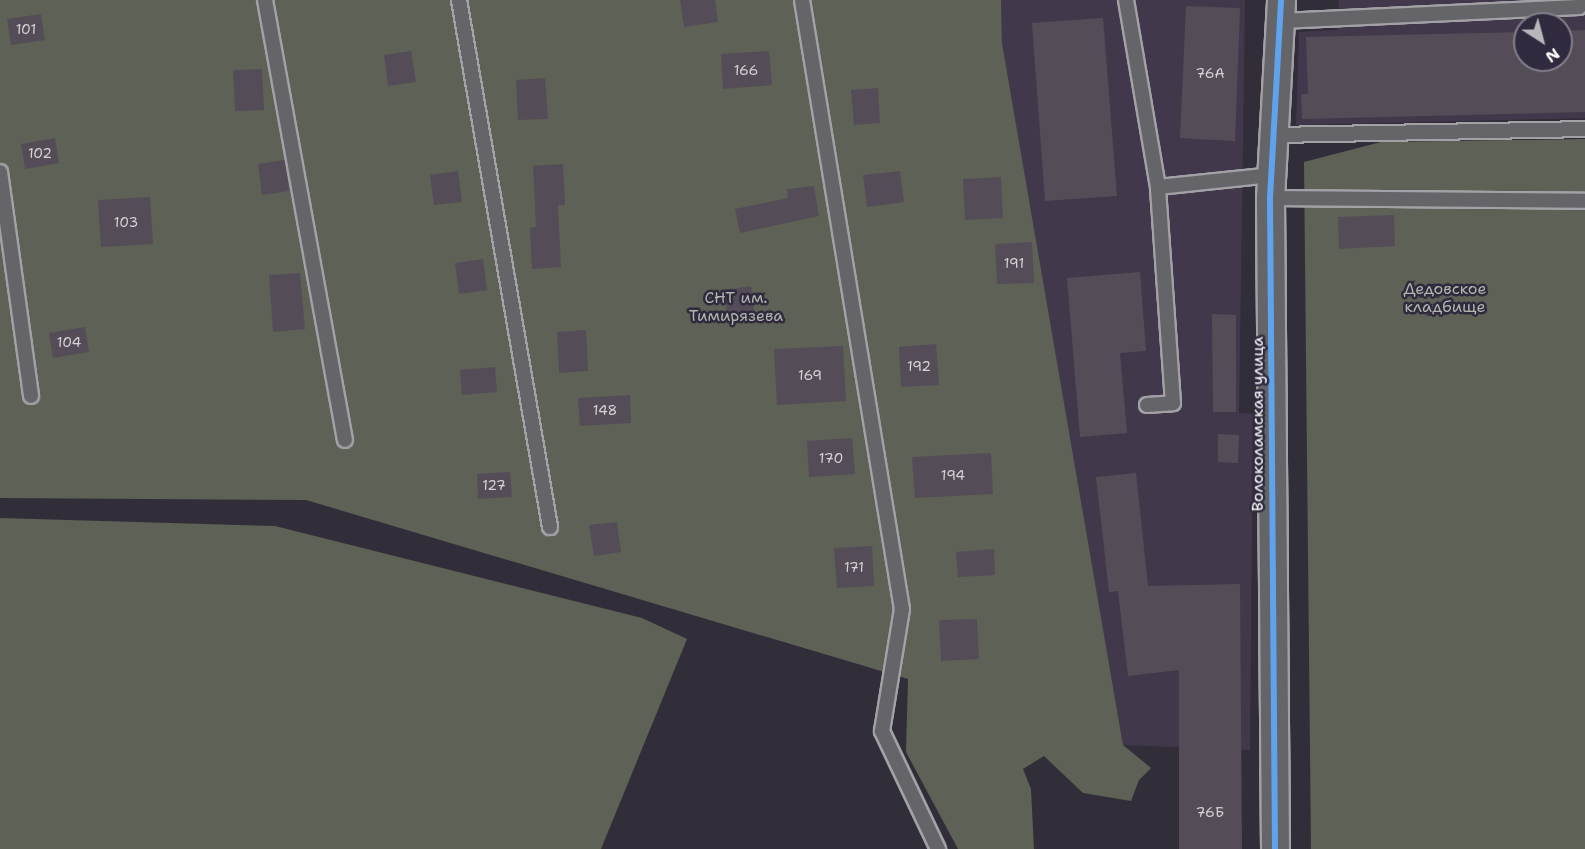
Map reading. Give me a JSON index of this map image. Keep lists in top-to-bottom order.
{
  "streets": {
    "street": ["Волоколамская улица"]
  },
  "parks": ["Дедовское кладбище", "СНТ им. Тимирязева"],
  "house_numbers": [
    "101",
    "166",
    "76А",
    "102",
    "103",
    "191",
    "104",
    "192",
    "169",
    "148",
    "170",
    "194",
    "127",
    "171",
    "76Б"
  ],
  "north": "bottom right"
}
